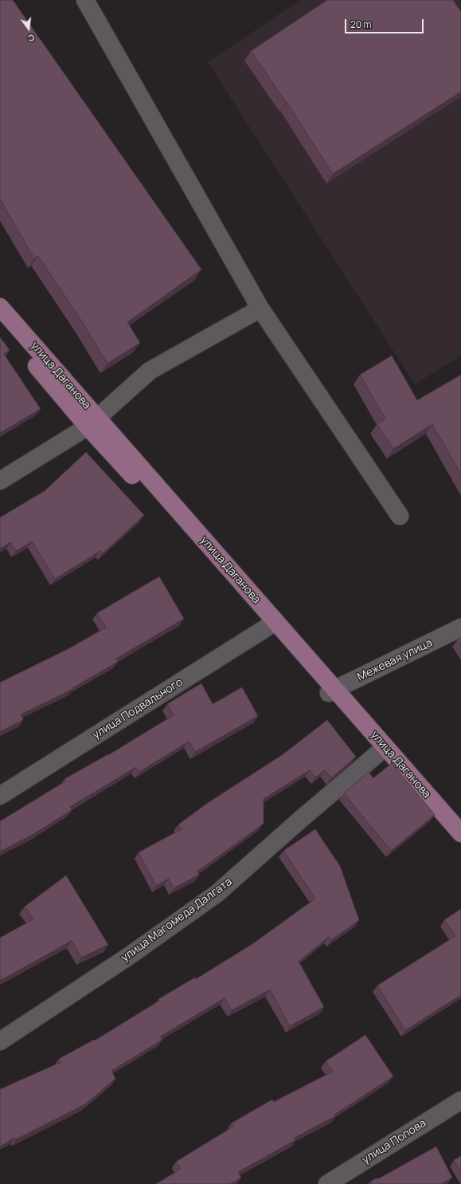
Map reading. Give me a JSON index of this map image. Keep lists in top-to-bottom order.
{
  "streets": {
    "main road": ["улица Даганова"],
    "street": [
      "Межевая улица",
      "улица Подвального",
      "улица Магомеда Далгата",
      "улица Попова"
    ]
  },
  "crossings": [
    ["улица Даганова", "Межевая улица"],
    ["улица Даганова", "улица Подвального"],
    ["улица Даганова", "улица Магомеда Далгата"]
  ],
  "scale_bar": "20 m",
  "north": "bottom"
}
